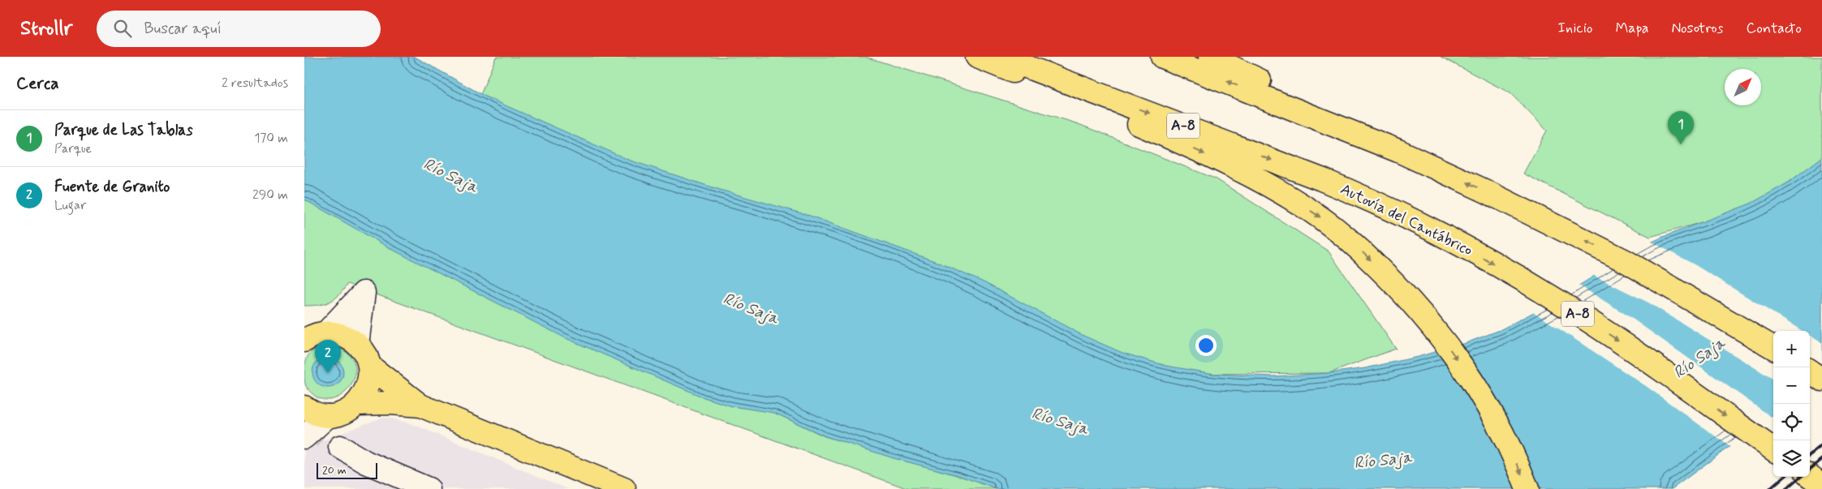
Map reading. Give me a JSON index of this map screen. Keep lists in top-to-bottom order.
{
  "streets": {
    "main road": ["A-8", "Autovía del Cantábrico"]
  },
  "water": ["Río Saja"],
  "scale_bar": "20 m",
  "north": "top right",
  "page": {
    "header": "Strollr",
    "search": "Buscar aquí",
    "nav": [
      "Inicio",
      "Mapa",
      "Nosotros",
      "Contacto"
    ],
    "heading": ["Cerca", "2 resultados"],
    "list": [
      {
        "mark": "1",
        "name": "Parque de Las Tablas",
        "note": "Parque",
        "value": "170 m"
      },
      {
        "mark": "2",
        "name": "Fuente de Granito",
        "note": "Lugar",
        "value": "290 m"
      }
    ],
    "pins": ["1", "2"],
    "map_buttons": ["+", "−"],
    "scale": "20 m"
  }
}
